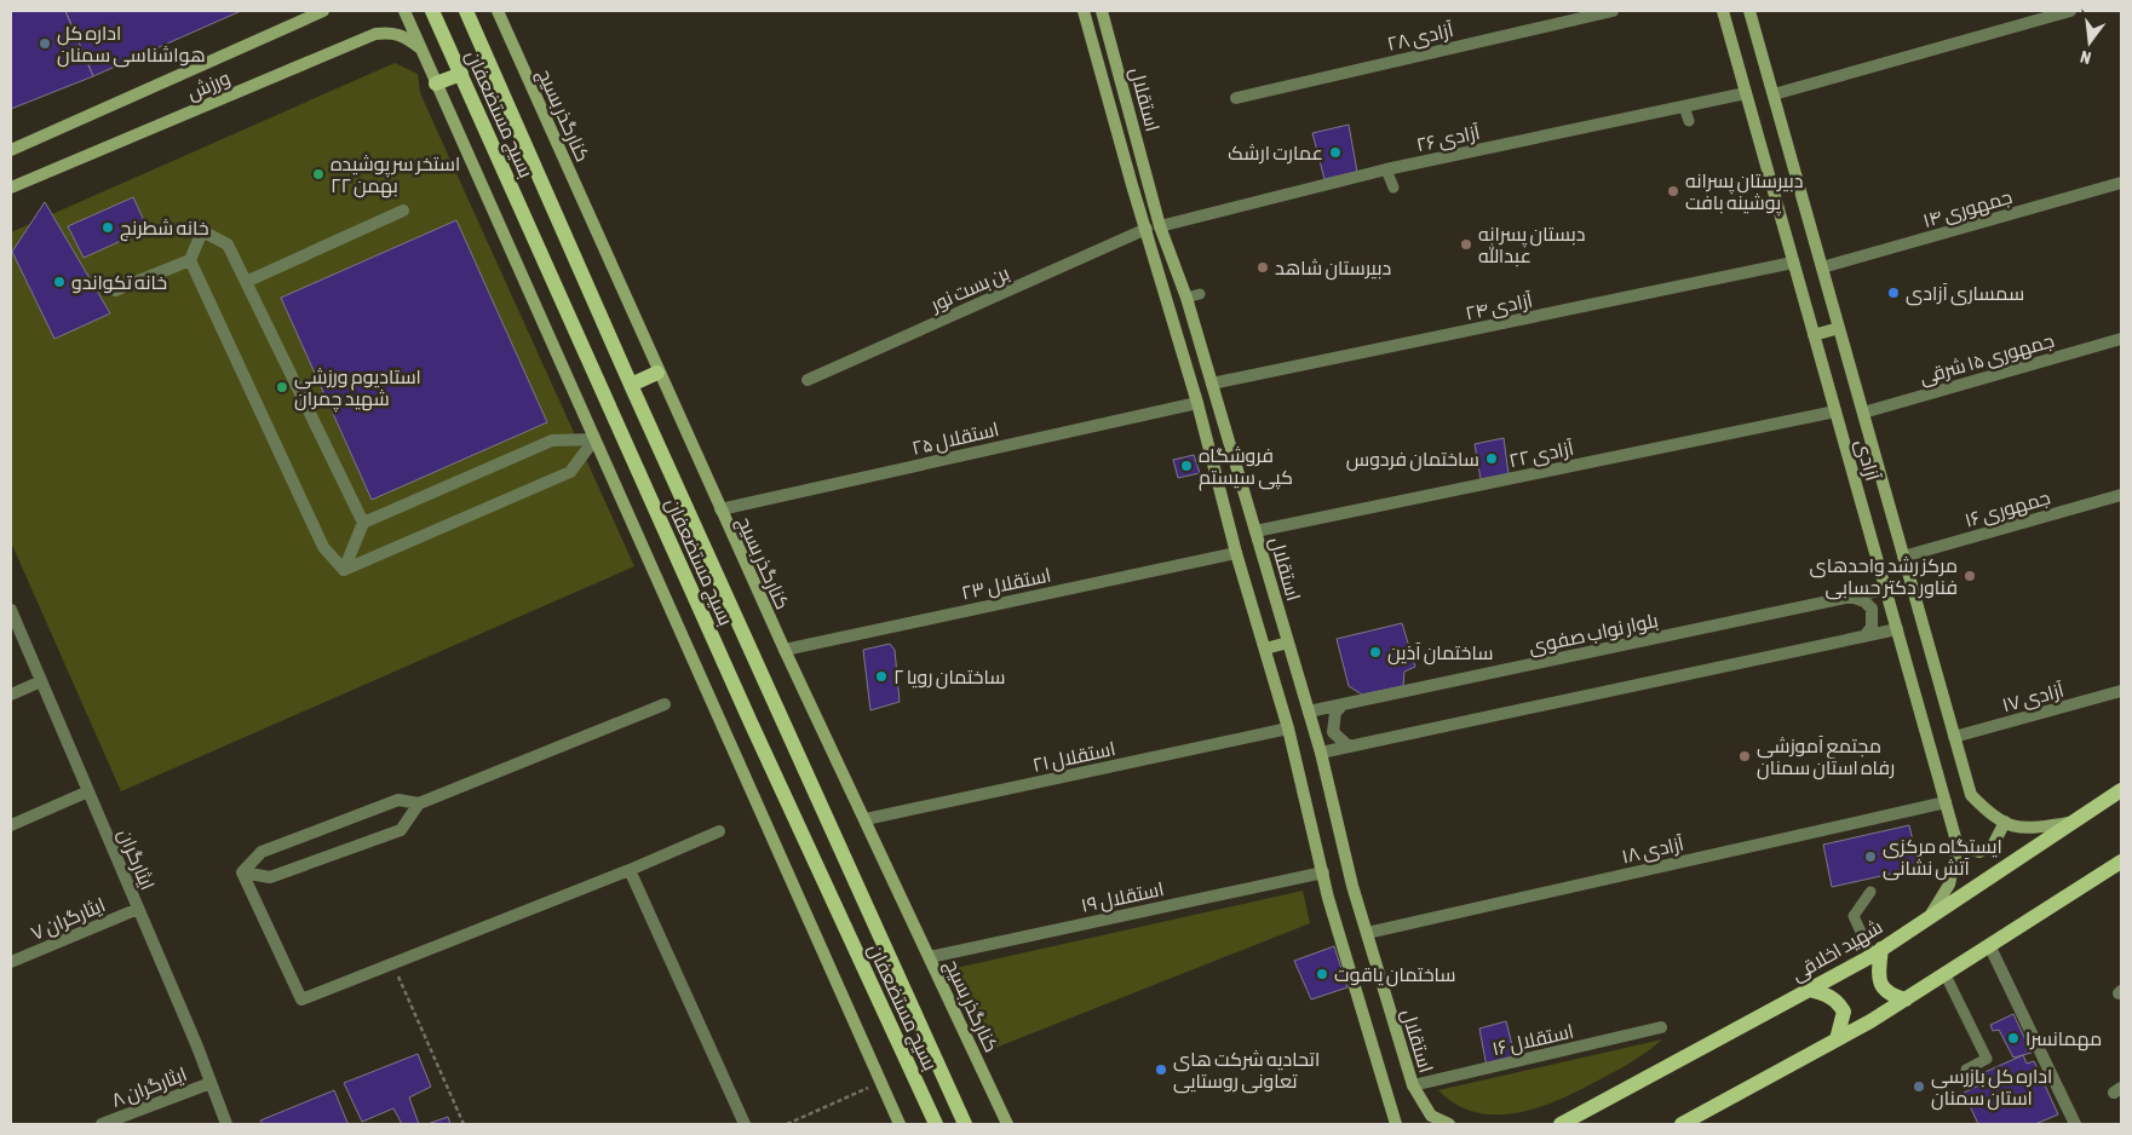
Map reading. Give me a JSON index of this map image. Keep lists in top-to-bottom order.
{
  "streets": {
    "main road": ["بسیج مستضعفان", "شهید اخلاقی"],
    "street": [
      "آزادی ۲۸",
      "ورزش",
      "استقلال",
      "کنارگذر بسیج",
      "آزادی ۲۶",
      "جمهوری ۱۴",
      "بن بست نور",
      "آزادی ۲۴",
      "جمهوری ۱۵ شرقی",
      "استقلال ۲۵",
      "آزادی ۲۲",
      "آزادی",
      "جمهوری ۱۶",
      "استقلال ۲۳",
      "بلوار نواب صفوی",
      "آزادی ۱۷",
      "استقلال ۲۱",
      "آزادی ۱۸",
      "ایثارگران",
      "استقلال ۱۹",
      "ایثارگران ۷",
      "استقلال ۱۶",
      "ایثارگران ۸"
    ]
  },
  "crossings": [
    ["استقلال", "آزادی ۲۶"],
    ["استقلال", "بن بست نور"],
    ["استقلال", "آزادی ۲۴"],
    ["استقلال", "استقلال ۲۵"],
    ["استقلال", "آزادی ۲۲"],
    ["استقلال", "استقلال ۲۳"],
    ["استقلال", "بلوار نواب صفوی"],
    ["استقلال", "استقلال ۲۱"],
    ["استقلال", "آزادی ۱۸"],
    ["استقلال", "استقلال ۱۹"],
    ["استقلال", "استقلال ۱۶"],
    ["کنارگذر بسیج", "استقلال ۲۵"],
    ["کنارگذر بسیج", "استقلال ۲۳"],
    ["کنارگذر بسیج", "استقلال ۲۱"],
    ["کنارگذر بسیج", "استقلال ۱۹"],
    ["آزادی ۲۶", "آزادی"],
    ["جمهوری ۱۴", "آزادی"],
    ["آزادی ۲۴", "آزادی"],
    ["جمهوری ۱۵ شرقی", "آزادی"],
    ["آزادی ۲۲", "آزادی"],
    ["آزادی", "جمهوری ۱۶"],
    ["آزادی", "بلوار نواب صفوی"],
    ["آزادی", "آزادی ۱۷"],
    ["آزادی", "آزادی ۱۸"],
    ["آزادی", "شهید اخلاقی"],
    ["ایثارگران", "ایثارگران ۷"],
    ["ایثارگران", "ایثارگران ۸"]
  ],
  "places": [
    "اداره کل هواشناسی سمنان",
    "عمارت ارشک",
    "استخر سرپوشیده ۲۲ بهمن",
    "دبیرستان پسرانه پوشینه بافت",
    "خانه شطرنج",
    "دبستان پسرانه عبدالله",
    "دبیرستان شاهد",
    "خانه تکواندو",
    "سمساری آزادی",
    "استادیوم ورزشی شهید چمران",
    "ساختمان فردوس",
    "فروشگاه کپی سیستم",
    "مرکز رشد واحدهای فناور دکتر حسابی",
    "ساختمان آذین",
    "ساختمان رویا ۲",
    "مجتمع آموزشی رفاه استان سمنان",
    "ایستگاه مرکزی آتش نشانی",
    "ساختمان یاقوت",
    "مهمانسرا",
    "اتحادیه شرکت های تعاونی روستایی",
    "اداره کل بازرسی استان سمنان"
  ],
  "north": "bottom"
}
